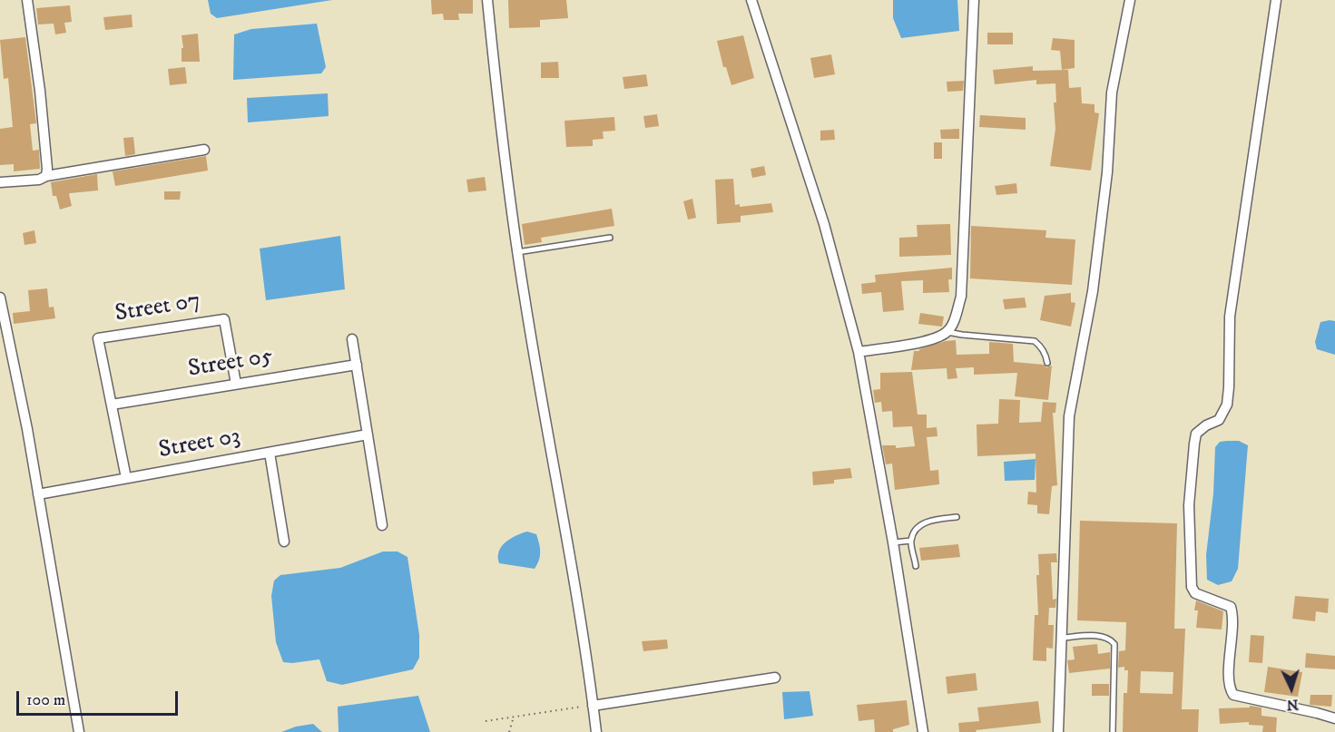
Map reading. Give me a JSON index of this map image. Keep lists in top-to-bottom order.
{
  "streets": {
    "street": ["Street 07", "Street 05", "Street 03"]
  },
  "crossings": [
    ["Street 07", "Street 05"]
  ],
  "scale_bar": "100 m",
  "north": "bottom"
}
